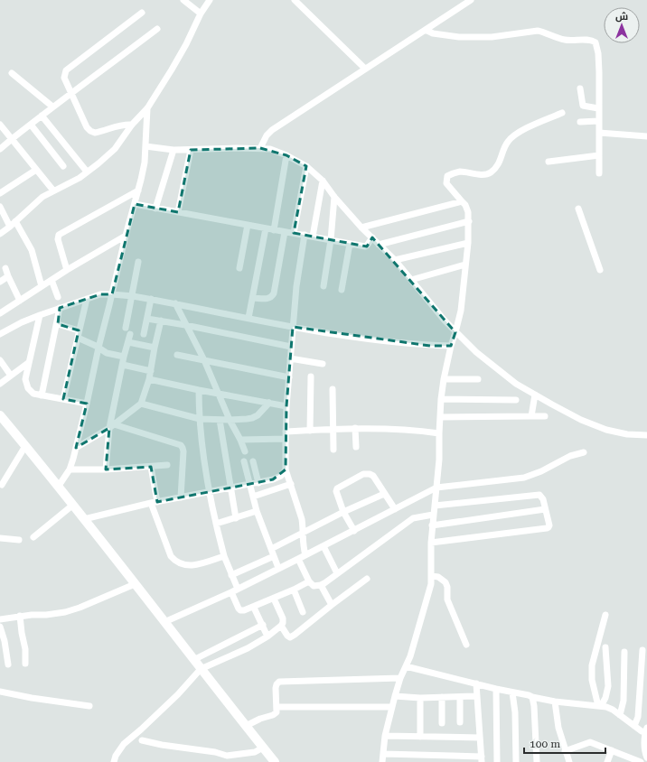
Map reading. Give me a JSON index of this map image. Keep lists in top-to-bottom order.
{
  "scale_bar": "100 m",
  "north": "top"
}
